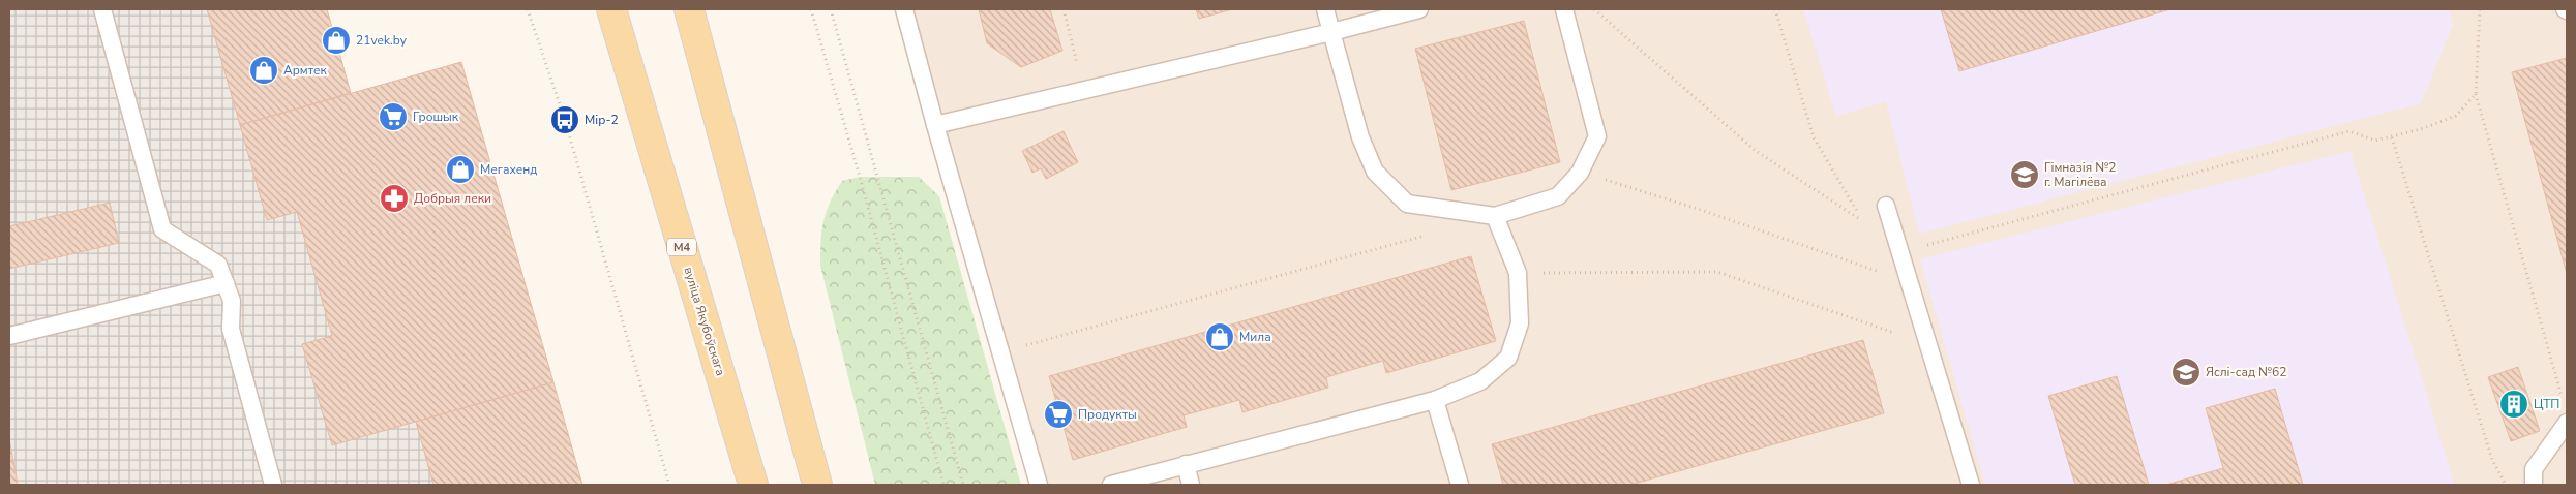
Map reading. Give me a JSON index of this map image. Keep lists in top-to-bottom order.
{
  "streets": {
    "main road": ["М4", "вуліца Якубоўскага"]
  },
  "places": {
    "shop": [
      "21vek.by",
      "Армтек",
      "Мегахенд",
      "Мила"
    ],
    "supermarket": ["Грошык", "Продукты"],
    "bus stop": ["Мір-2"],
    "school or university": ["Гімназія №2 г. Магілёва", "Яслі-сад №62"],
    "pharmacy": ["Добрыя леки"],
    "building": ["ЦТП"]
  }
}
